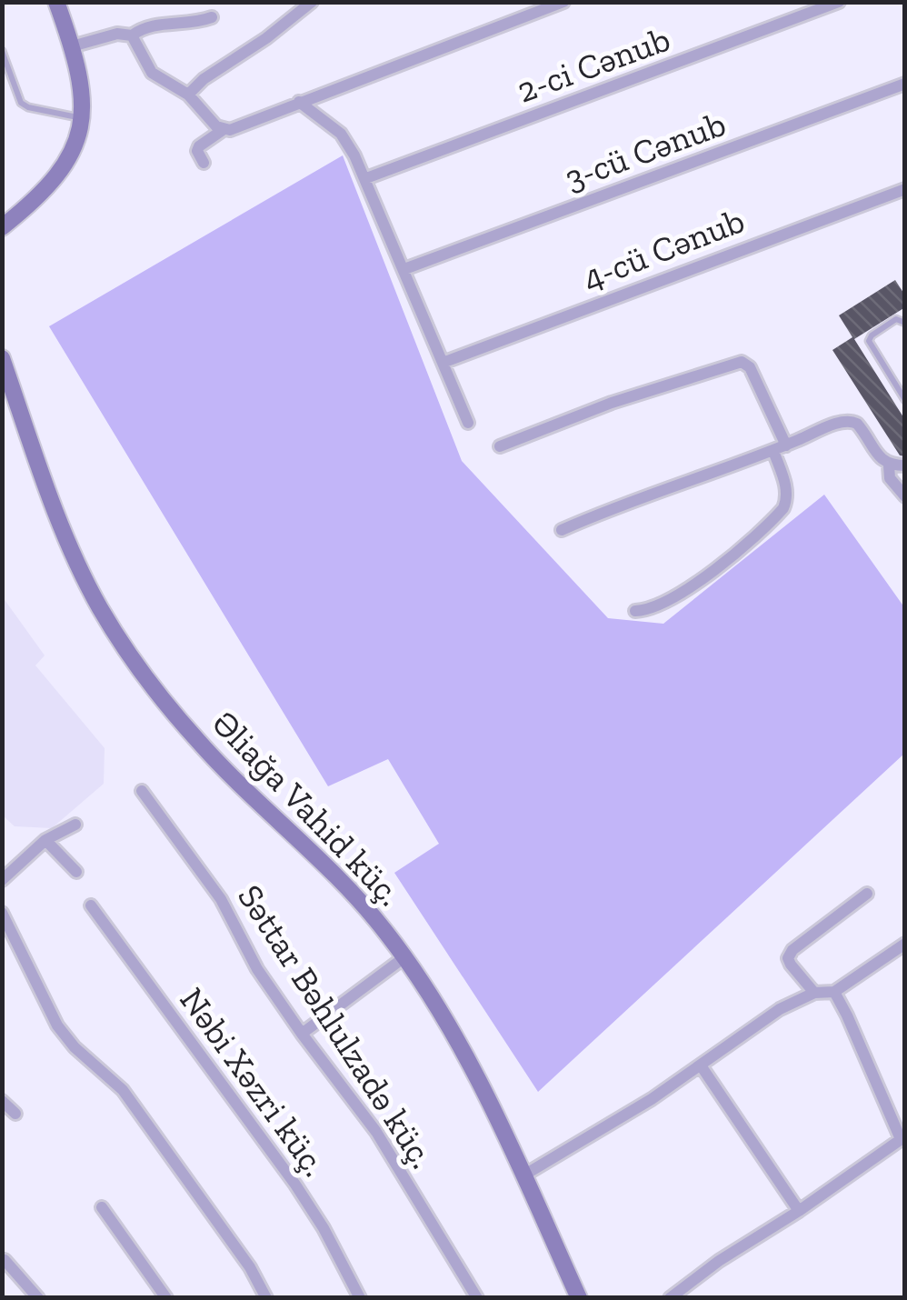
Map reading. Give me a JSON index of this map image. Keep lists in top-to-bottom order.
{
  "streets": {
    "street": [
      "2-ci Cənub",
      "3-cü Cənub",
      "4-cü Cənub",
      "Əliağa Vahid küç.",
      "Səttar Bəhlulzadə küç.",
      "Nəbi Xəzri küç."
    ]
  }
}
